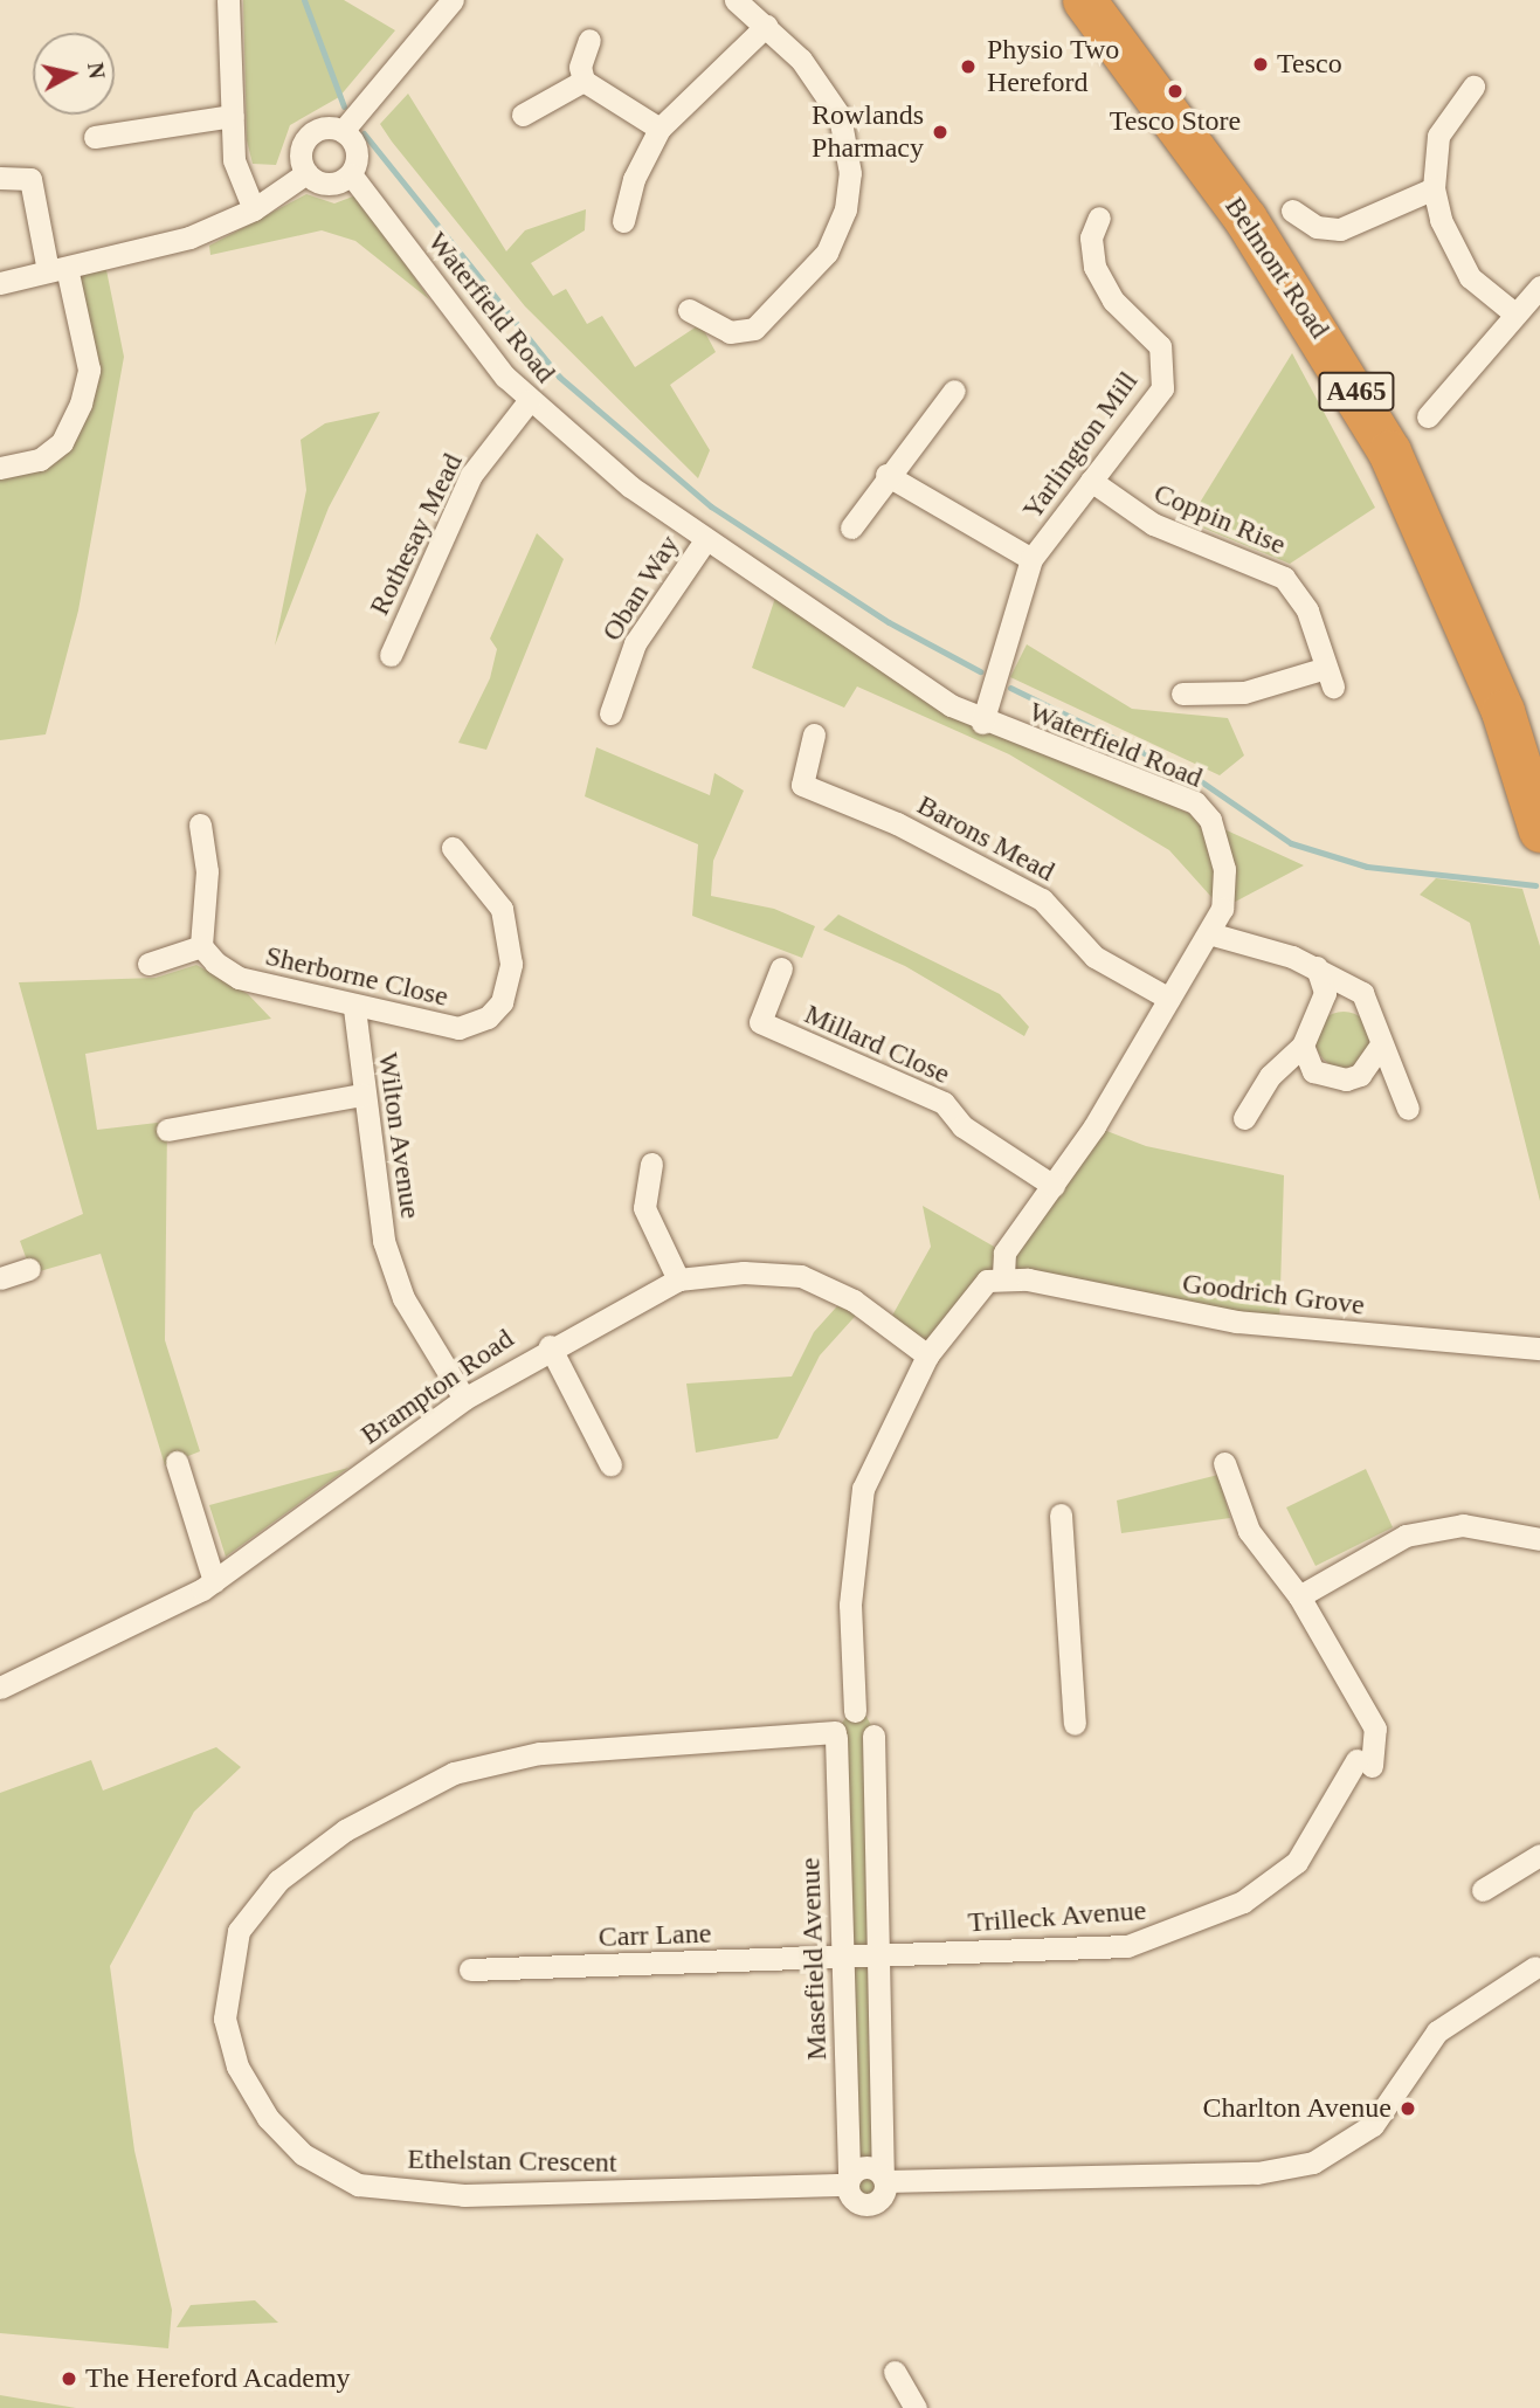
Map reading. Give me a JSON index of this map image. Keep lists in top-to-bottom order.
{
  "streets": {
    "highway": ["Belmont Road", "A465"],
    "street": [
      "Waterfield Road",
      "Yarlington Mill",
      "Coppin Rise",
      "Rothesay Mead",
      "Oban Way",
      "Barons Mead",
      "Sherborne Close",
      "Millard Close",
      "Wilton Avenue",
      "Goodrich Grove",
      "Brampton Road",
      "Trilleck Avenue",
      "Carr Lane",
      "Masefield Avenue",
      "Ethelstan Crescent"
    ]
  },
  "crossings": [
    ["Waterfield Road", "Yarlington Mill"],
    ["Waterfield Road", "Rothesay Mead"],
    ["Waterfield Road", "Oban Way"],
    ["Waterfield Road", "Barons Mead"],
    ["Waterfield Road", "Millard Close"],
    ["Waterfield Road", "Goodrich Grove"],
    ["Yarlington Mill", "Coppin Rise"],
    ["Sherborne Close", "Wilton Avenue"],
    ["Wilton Avenue", "Brampton Road"],
    ["Trilleck Avenue", "Carr Lane"],
    ["Trilleck Avenue", "Masefield Avenue"],
    ["Carr Lane", "Masefield Avenue"],
    ["Masefield Avenue", "Ethelstan Crescent"]
  ],
  "places": [
    "Tesco",
    "Physio Two Hereford",
    "Tesco Store",
    "Rowlands Pharmacy",
    "Charlton Avenue",
    "The Hereford Academy"
  ],
  "north": "right"
}
